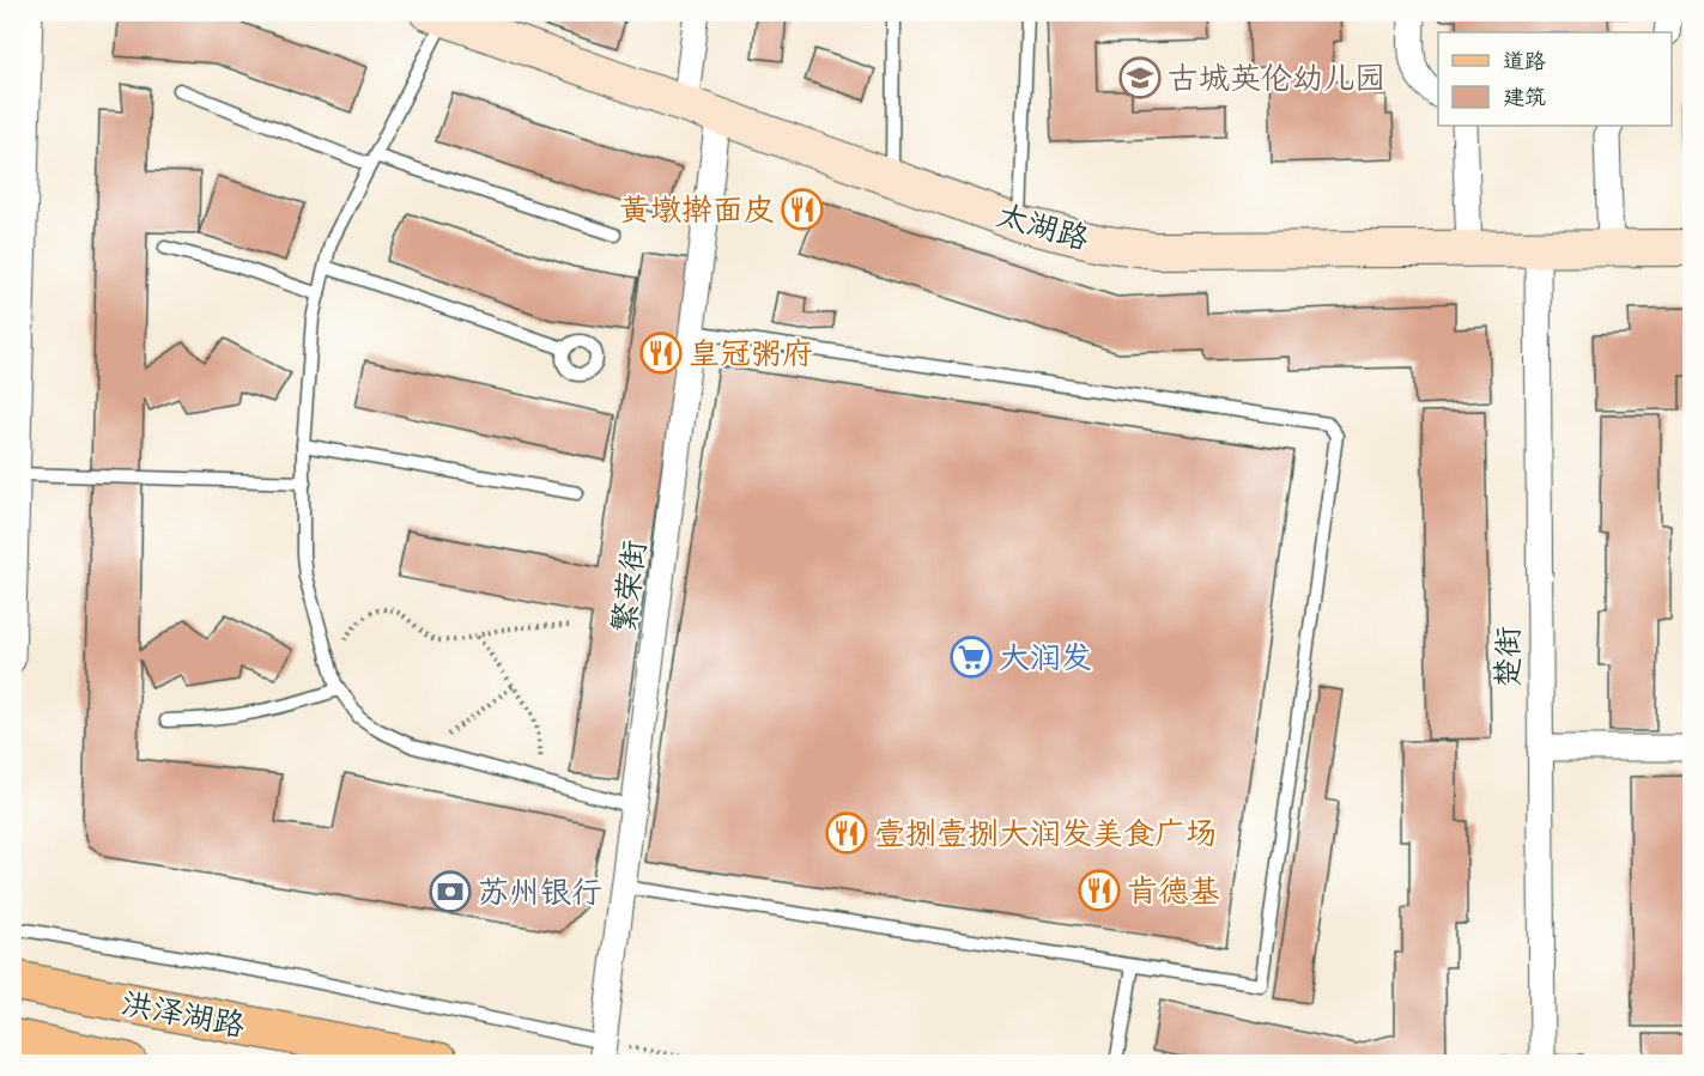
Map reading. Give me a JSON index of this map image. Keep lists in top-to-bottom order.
{
  "streets": {
    "main road": ["洪泽湖路"],
    "street": ["太湖路", "繁荣街", "楚街"]
  },
  "crossings": [
    ["太湖路", "繁荣街"],
    ["太湖路", "楚街"]
  ],
  "places": {
    "school or university": ["古城英伦幼儿园"],
    "restaurant": [
      "黄墩擀面皮",
      "皇冠粥府",
      "壹捌壹捌大润发美食广场",
      "肯德基"
    ],
    "supermarket": ["大润发"],
    "bank": ["苏州银行"]
  },
  "legend": ["道路", "建筑"]
}
